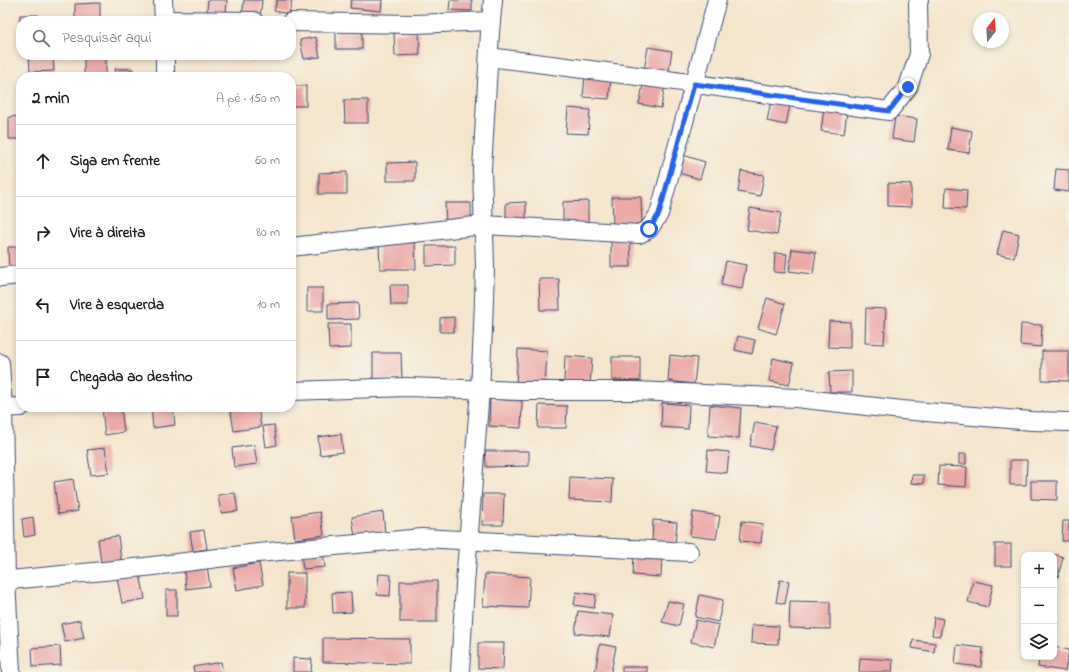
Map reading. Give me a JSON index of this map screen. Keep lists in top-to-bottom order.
{
  "north": "top",
  "page": {
    "search": "Pesquisar aqui",
    "heading": ["2 min", "A pé · 150 m"],
    "list": [
      ["Siga em frente", "60 m"],
      ["Vire à direita", "80 m"],
      ["Vire à esquerda", "10 m"],
      "Chegada ao destino"
    ],
    "map_buttons": ["+", "−"]
  }
}
